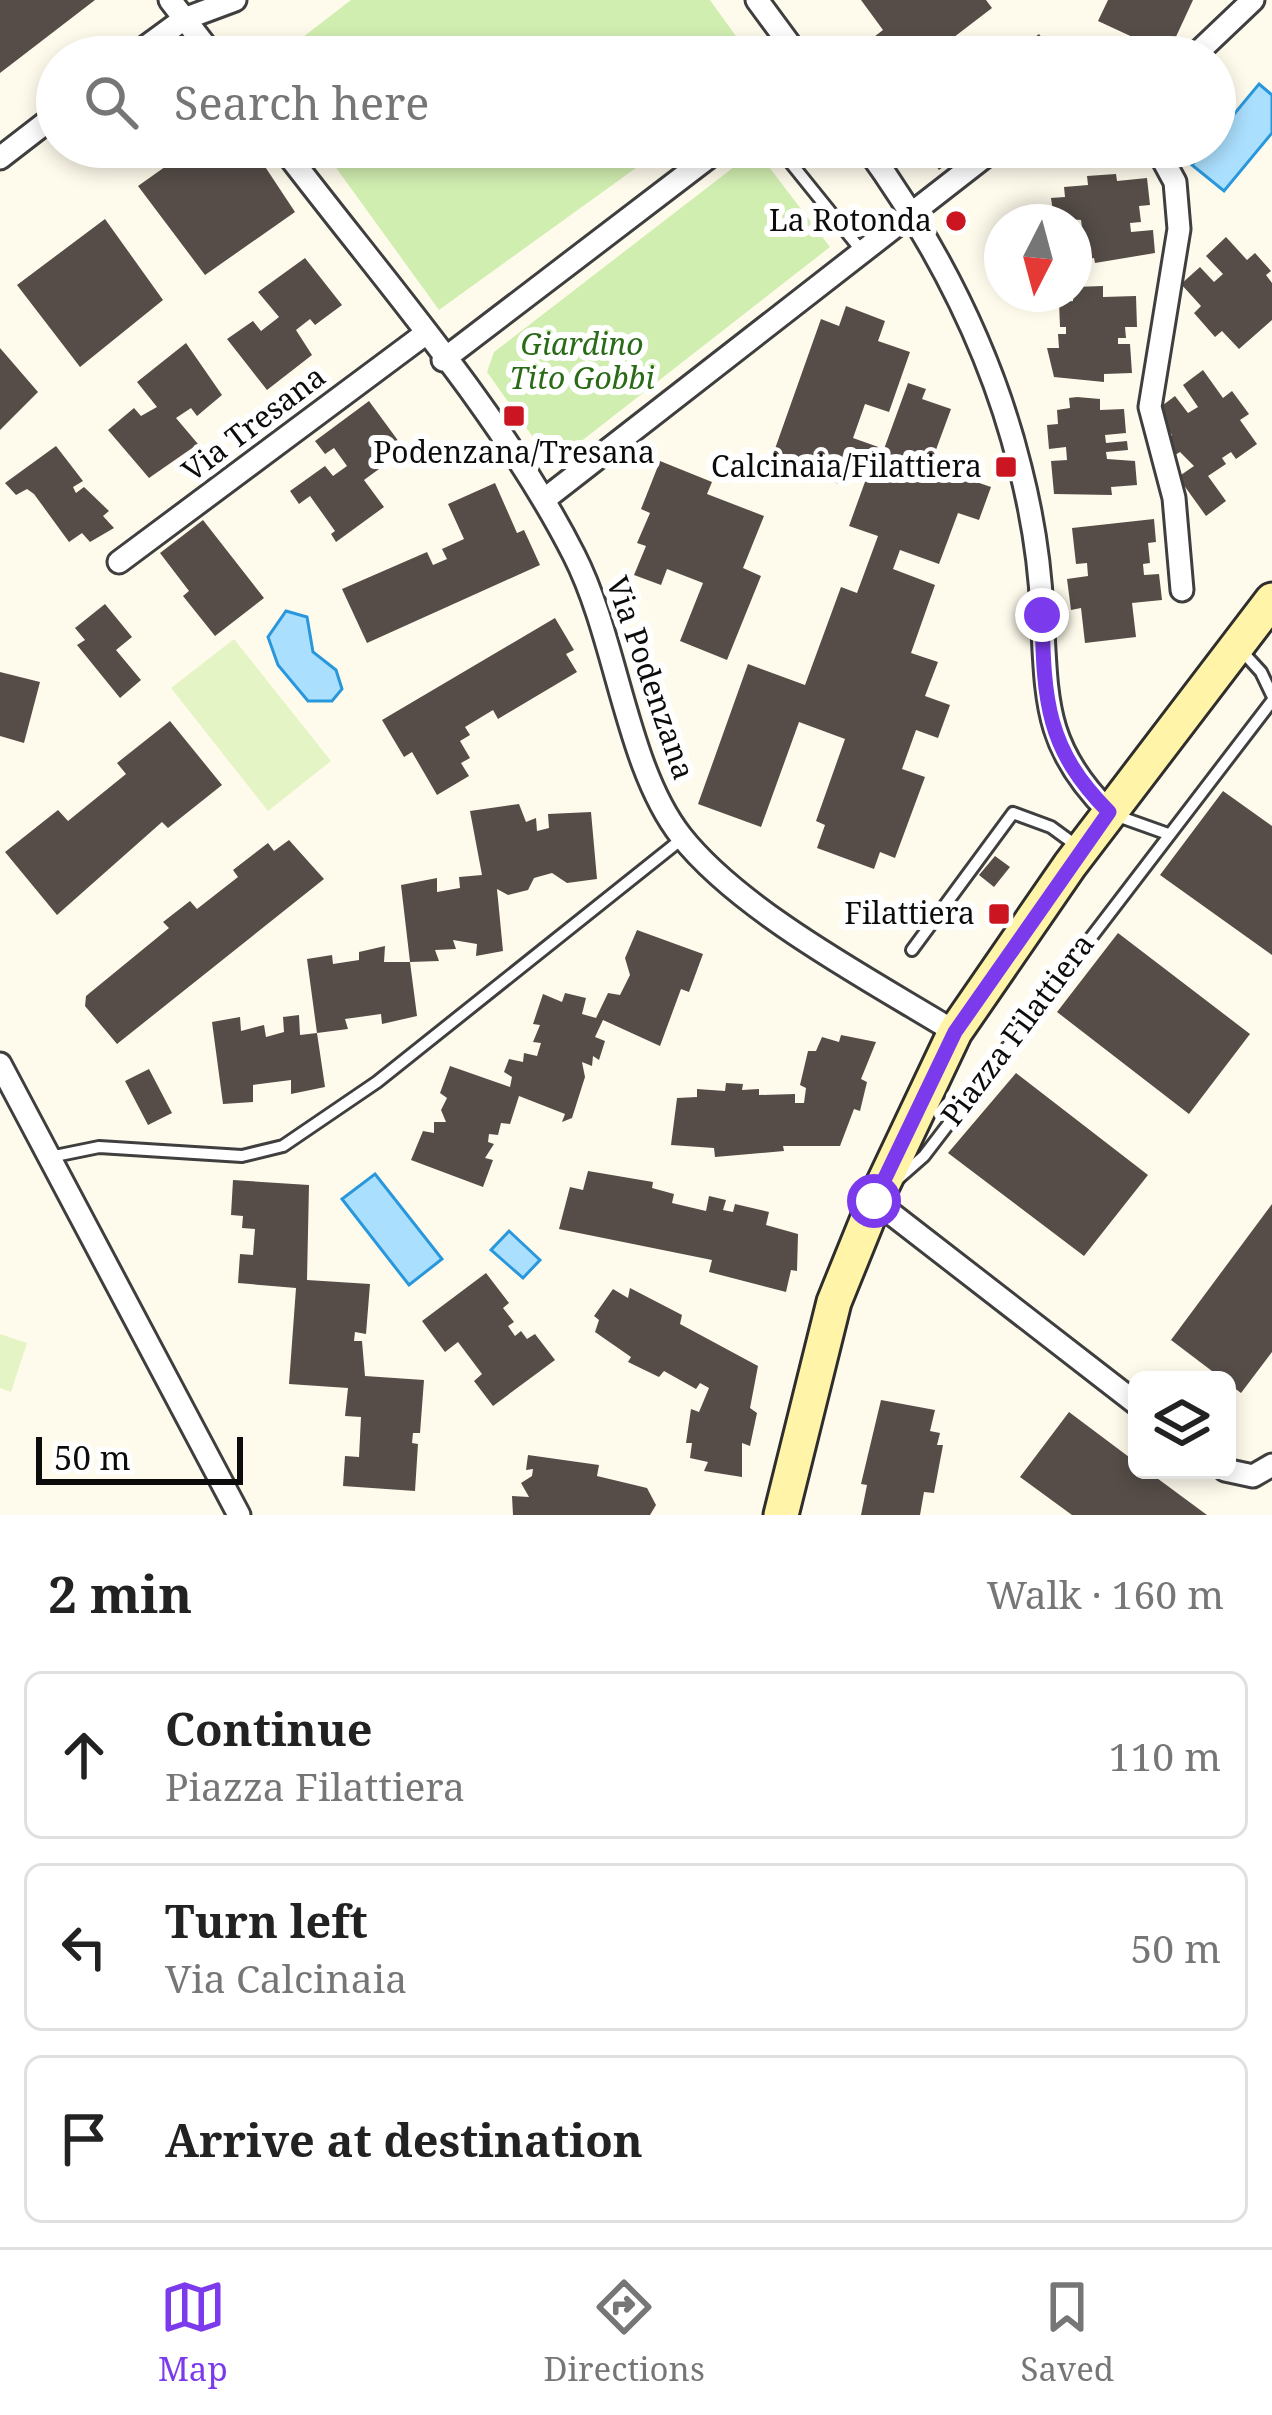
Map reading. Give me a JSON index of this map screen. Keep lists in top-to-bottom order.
{
  "streets": {
    "street": ["Via Tresana", "Via Podenzana", "Piazza Filattiera"]
  },
  "crossings": [
    ["Via Tresana", "Via Podenzana"],
    ["Via Podenzana", "Piazza Filattiera"]
  ],
  "parks": ["Giardino Tito Gobbi"],
  "places": {
    "other": ["La Rotonda"],
    "transit": ["Podenzana/Tresana", "Calcinaia/Filattiera", "Filattiera"]
  },
  "scale_bar": "50 m",
  "north": "bottom",
  "page": {
    "search": "Search here",
    "scale": "50 m",
    "heading": ["2 min", "Walk · 160 m"],
    "list": [
      ["Continue", "Piazza Filattiera", "110 m"],
      ["Turn left", "Via Calcinaia", "50 m"],
      "Arrive at destination"
    ],
    "nav": ["Map", "Directions", "Saved"]
  }
}
